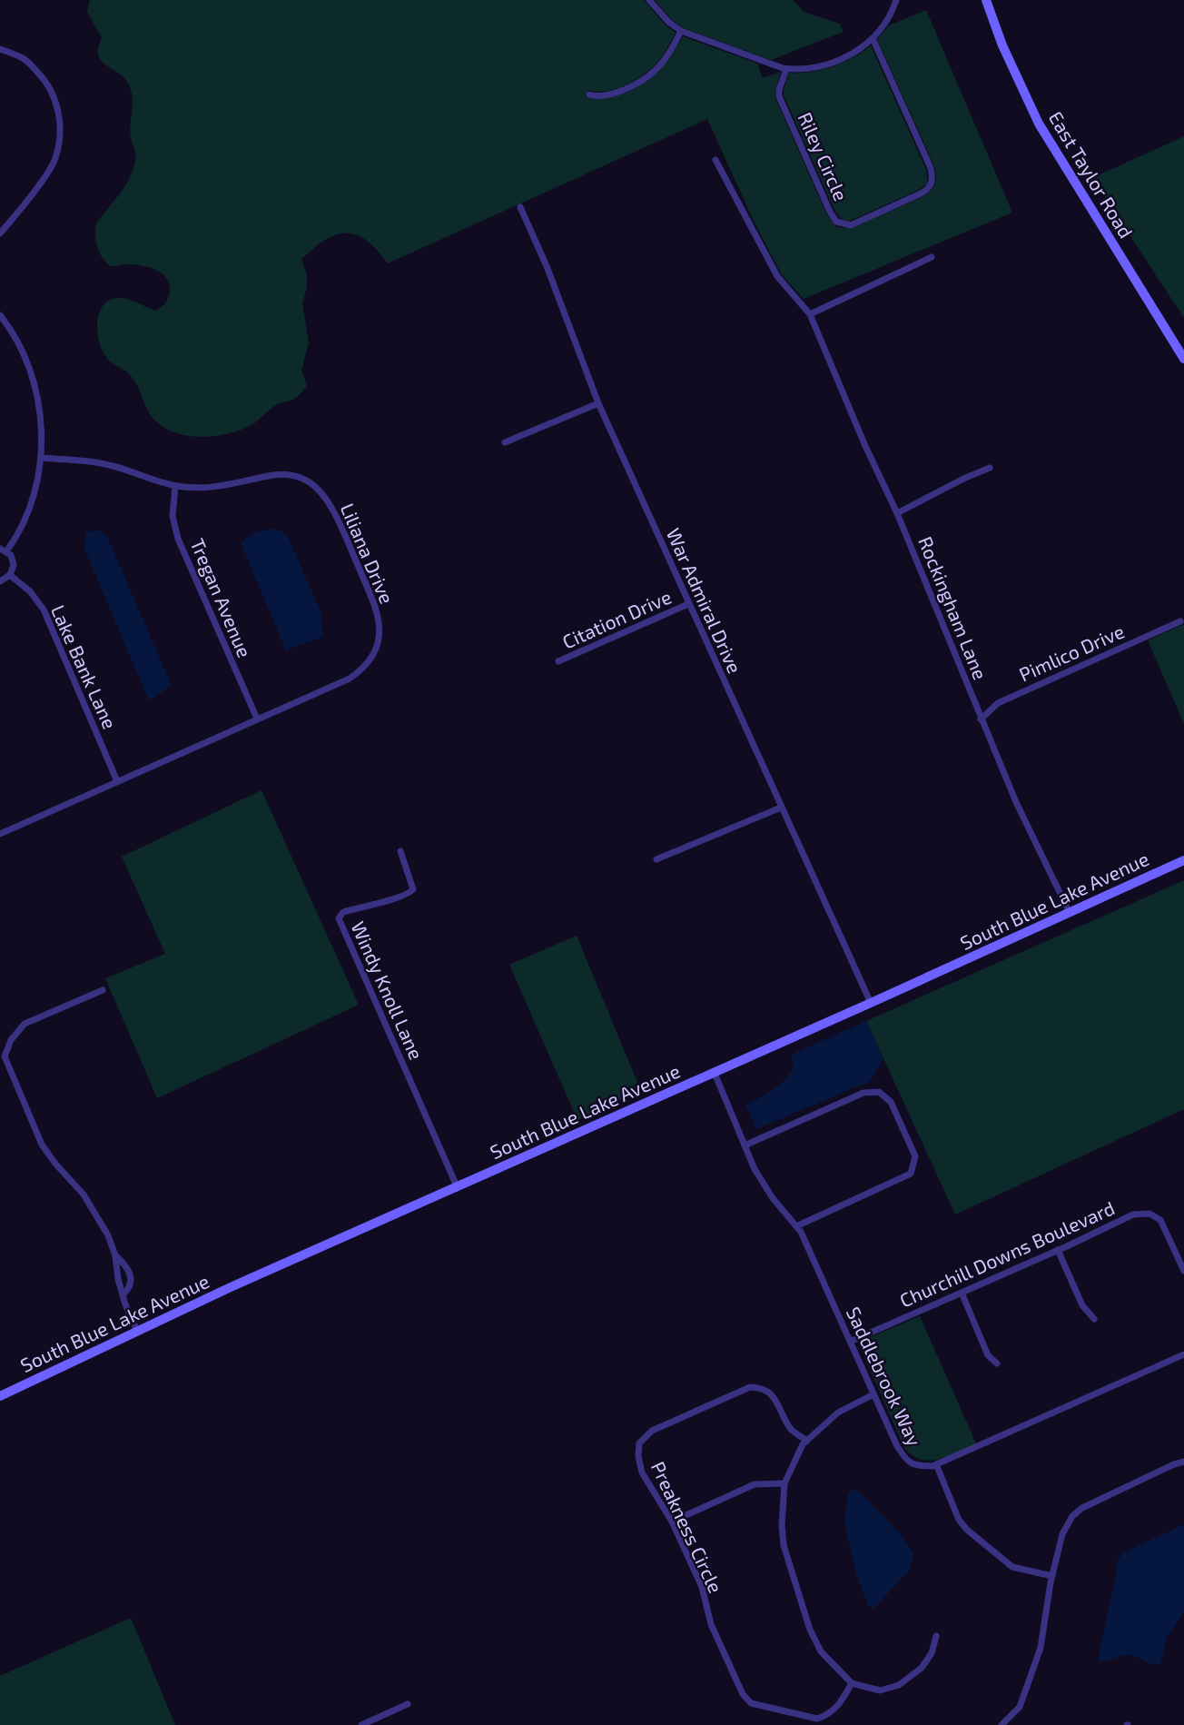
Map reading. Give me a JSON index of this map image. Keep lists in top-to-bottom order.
{
  "streets": {
    "main road": ["East Taylor Road", "South Blue Lake Avenue"],
    "street": [
      "Riley Circle",
      "Liliana Drive",
      "Tregan Avenue",
      "War Admiral Drive",
      "Rockingham Lane",
      "Citation Drive",
      "Pimlico Drive",
      "Lake Bank Lane",
      "Windy Knoll Lane",
      "Churchill Downs Boulevard",
      "Saddlebrook Way",
      "Preakness Circle"
    ]
  },
  "crossings": [
    ["Liliana Drive", "Tregan Avenue"],
    ["Liliana Drive", "Lake Bank Lane"],
    ["War Admiral Drive", "Citation Drive"],
    ["War Admiral Drive", "South Blue Lake Avenue"],
    ["Rockingham Lane", "Pimlico Drive"],
    ["Rockingham Lane", "South Blue Lake Avenue"],
    ["South Blue Lake Avenue", "Windy Knoll Lane"],
    ["South Blue Lake Avenue", "Saddlebrook Way"],
    ["Churchill Downs Boulevard", "Saddlebrook Way"]
  ]
}
